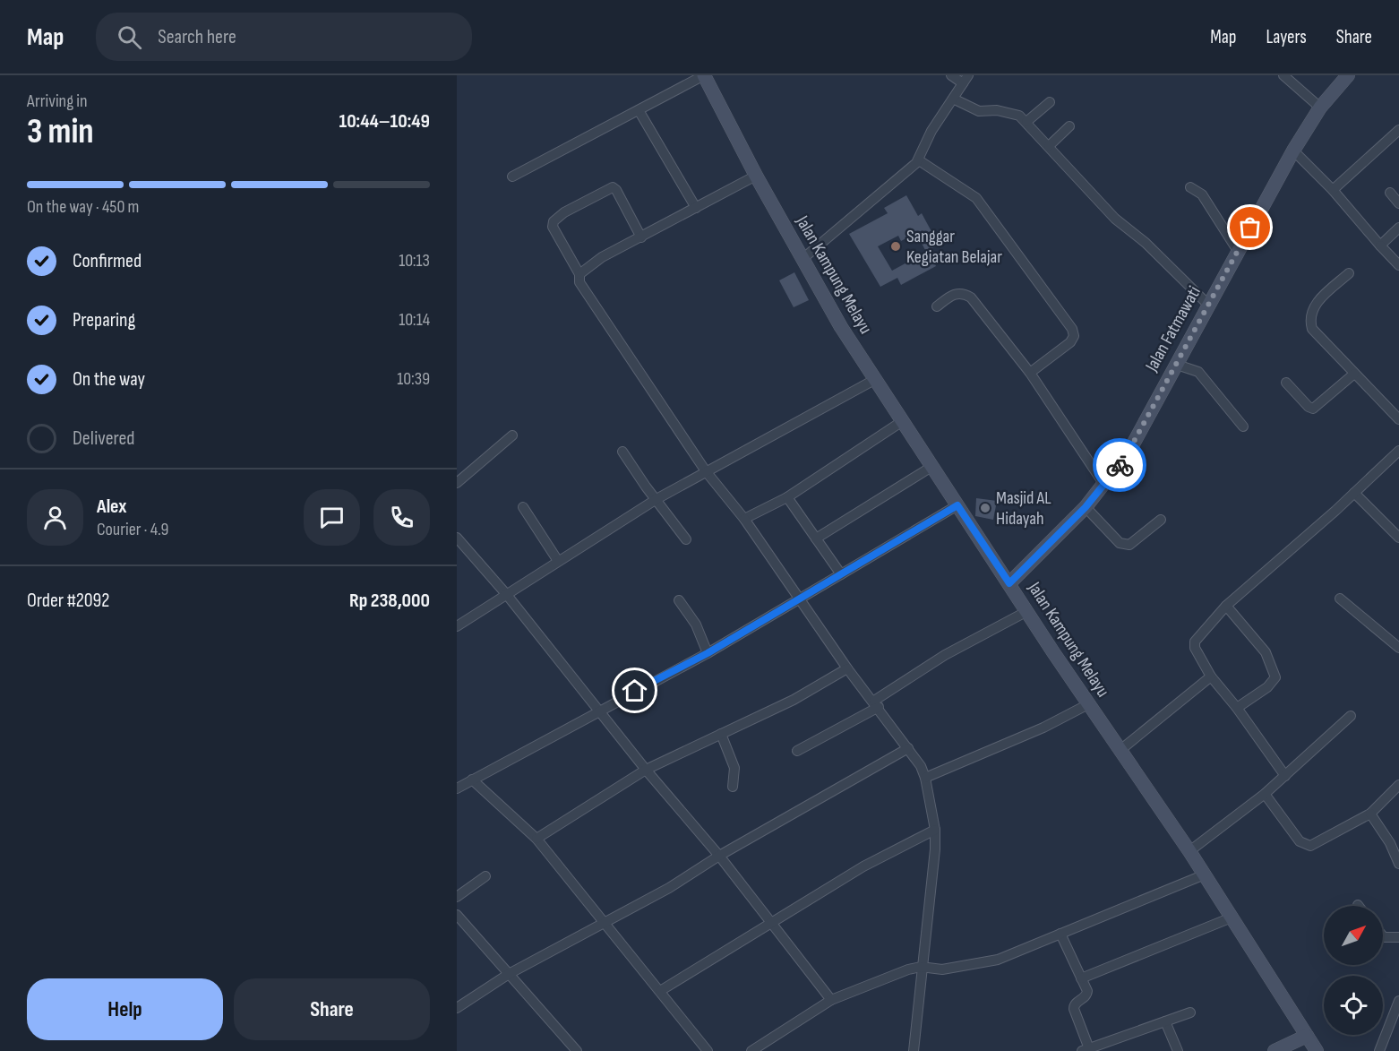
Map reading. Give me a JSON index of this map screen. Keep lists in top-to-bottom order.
{
  "streets": {
    "main road": ["Jalan Kampung Melayu", "Jalan Fatmawati"]
  },
  "crossings": [
    ["Jalan Kampung Melayu", "Jalan Fatmawati"]
  ],
  "places": ["Sanggar Kegiatan Belajar", "Masjid AL Hidayah"],
  "north": "top right",
  "page": {
    "header": "Map",
    "search": "Search here",
    "nav": ["Map", "Layers", "Share"],
    "heading": ["3 min", "Arriving in", "10:44–10:49"],
    "panel": [
      "Alex",
      "Courier · 4.9",
      "Order #2092",
      "Rp 238,000"
    ],
    "bar": "On the way · 450 m",
    "list": [
      ["Confirmed", "10:13"],
      ["Preparing", "10:14"],
      ["On the way", "10:39"],
      "Delivered"
    ],
    "buttons": ["Help", "Share"]
  }
}
